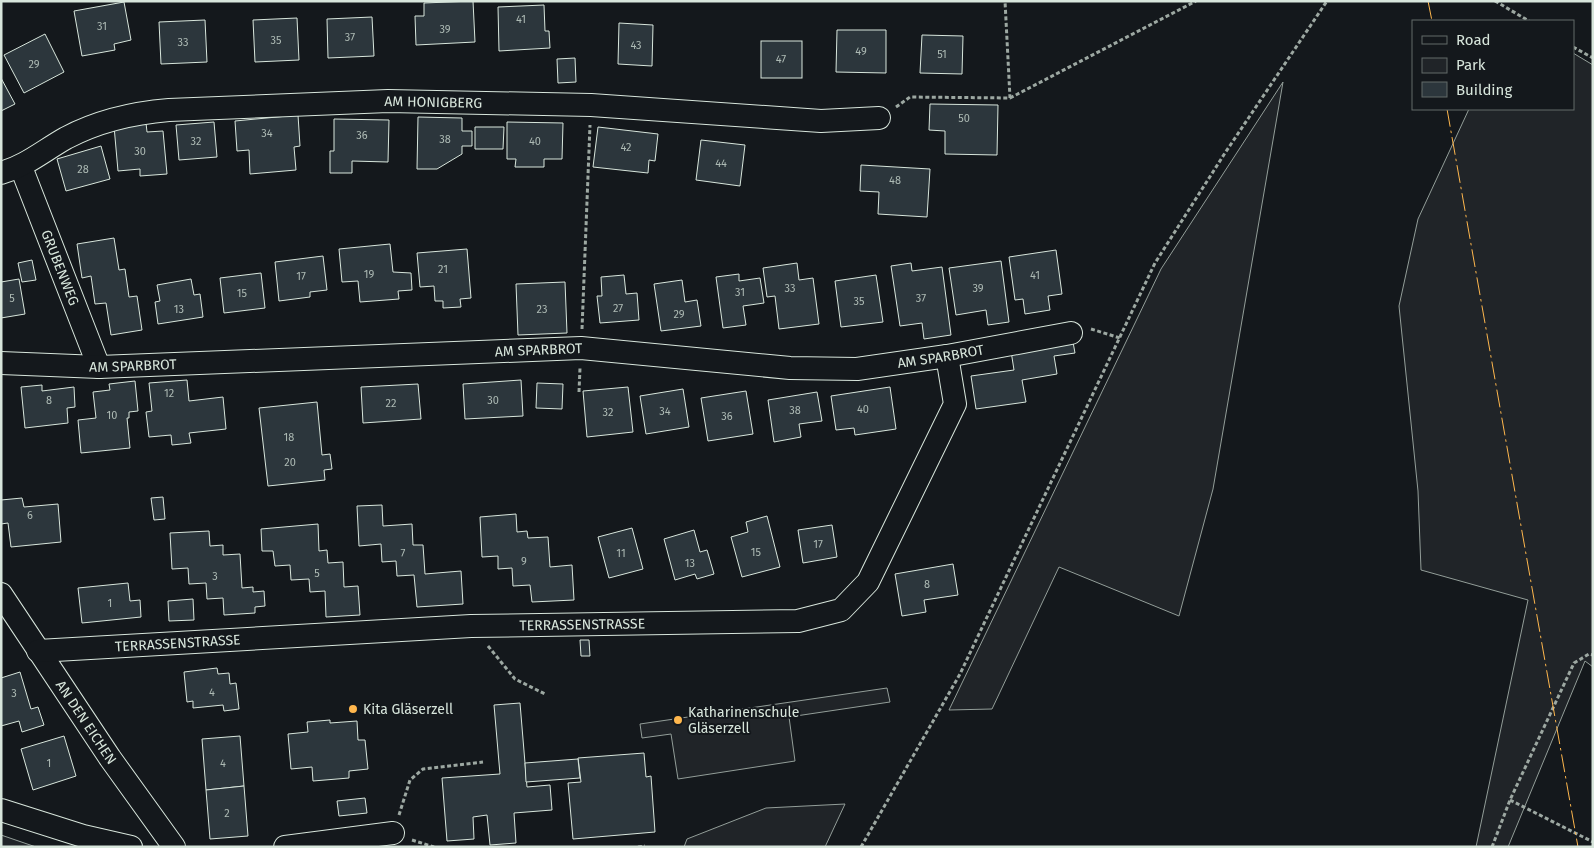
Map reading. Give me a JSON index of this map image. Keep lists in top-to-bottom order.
{
  "streets": {
    "street": [
      "AM HONIGBERG",
      "GRUBENWEG",
      "AM SPARBROT",
      "TERRASSENSTRASSE",
      "AN DEN EICHEN"
    ]
  },
  "crossings": [
    ["AM HONIGBERG", "GRUBENWEG"],
    ["GRUBENWEG", "AM SPARBROT"],
    ["AM SPARBROT", "TERRASSENSTRASSE"],
    ["TERRASSENSTRASSE", "AN DEN EICHEN"]
  ],
  "places": ["Kita Gläserzell", "Katharinenschule Gläserzell"],
  "house_numbers": [
    "41",
    "31",
    "39",
    "37",
    "35",
    "33",
    "43",
    "49",
    "51",
    "47",
    "29",
    "50",
    "34",
    "36",
    "38",
    "32",
    "40",
    "42",
    "30",
    "44",
    "28",
    "48",
    "21",
    "19",
    "41",
    "17",
    "33",
    "39",
    "31",
    "15",
    "5",
    "37",
    "35",
    "27",
    "13",
    "23",
    "29",
    "12",
    "8",
    "30",
    "22",
    "40",
    "38",
    "34",
    "32",
    "10",
    "36",
    "18",
    "20",
    "6",
    "17",
    "15",
    "7",
    "11",
    "9",
    "13",
    "5",
    "3",
    "8",
    "1",
    "4",
    "3",
    "1",
    "4",
    "2"
  ],
  "legend": ["Road", "Park", "Building"]
}
